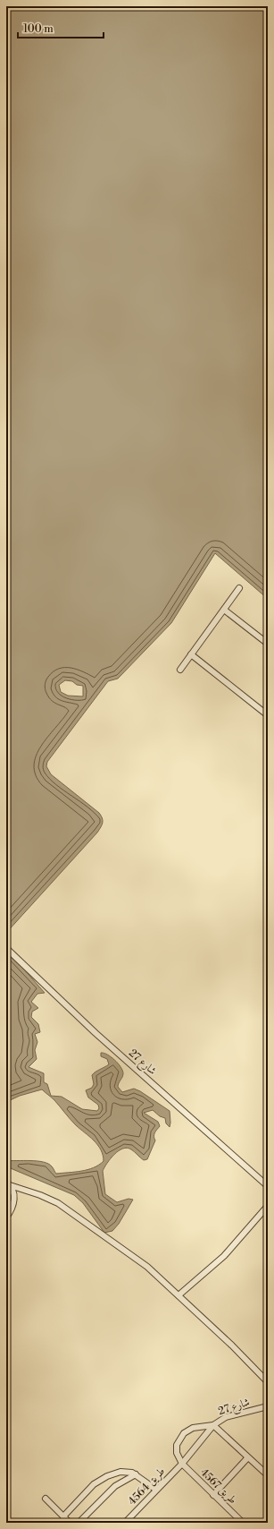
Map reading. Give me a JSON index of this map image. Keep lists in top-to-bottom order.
{
  "streets": {
    "street": ["شارع 27", "طريق 4564", "طريق 4567"]
  },
  "crossings": [
    ["شارع 27", "طريق 4564"],
    ["شارع 27", "طريق 4567"],
    ["طريق 4564", "طريق 4567"]
  ],
  "scale_bar": "100 m"
}
